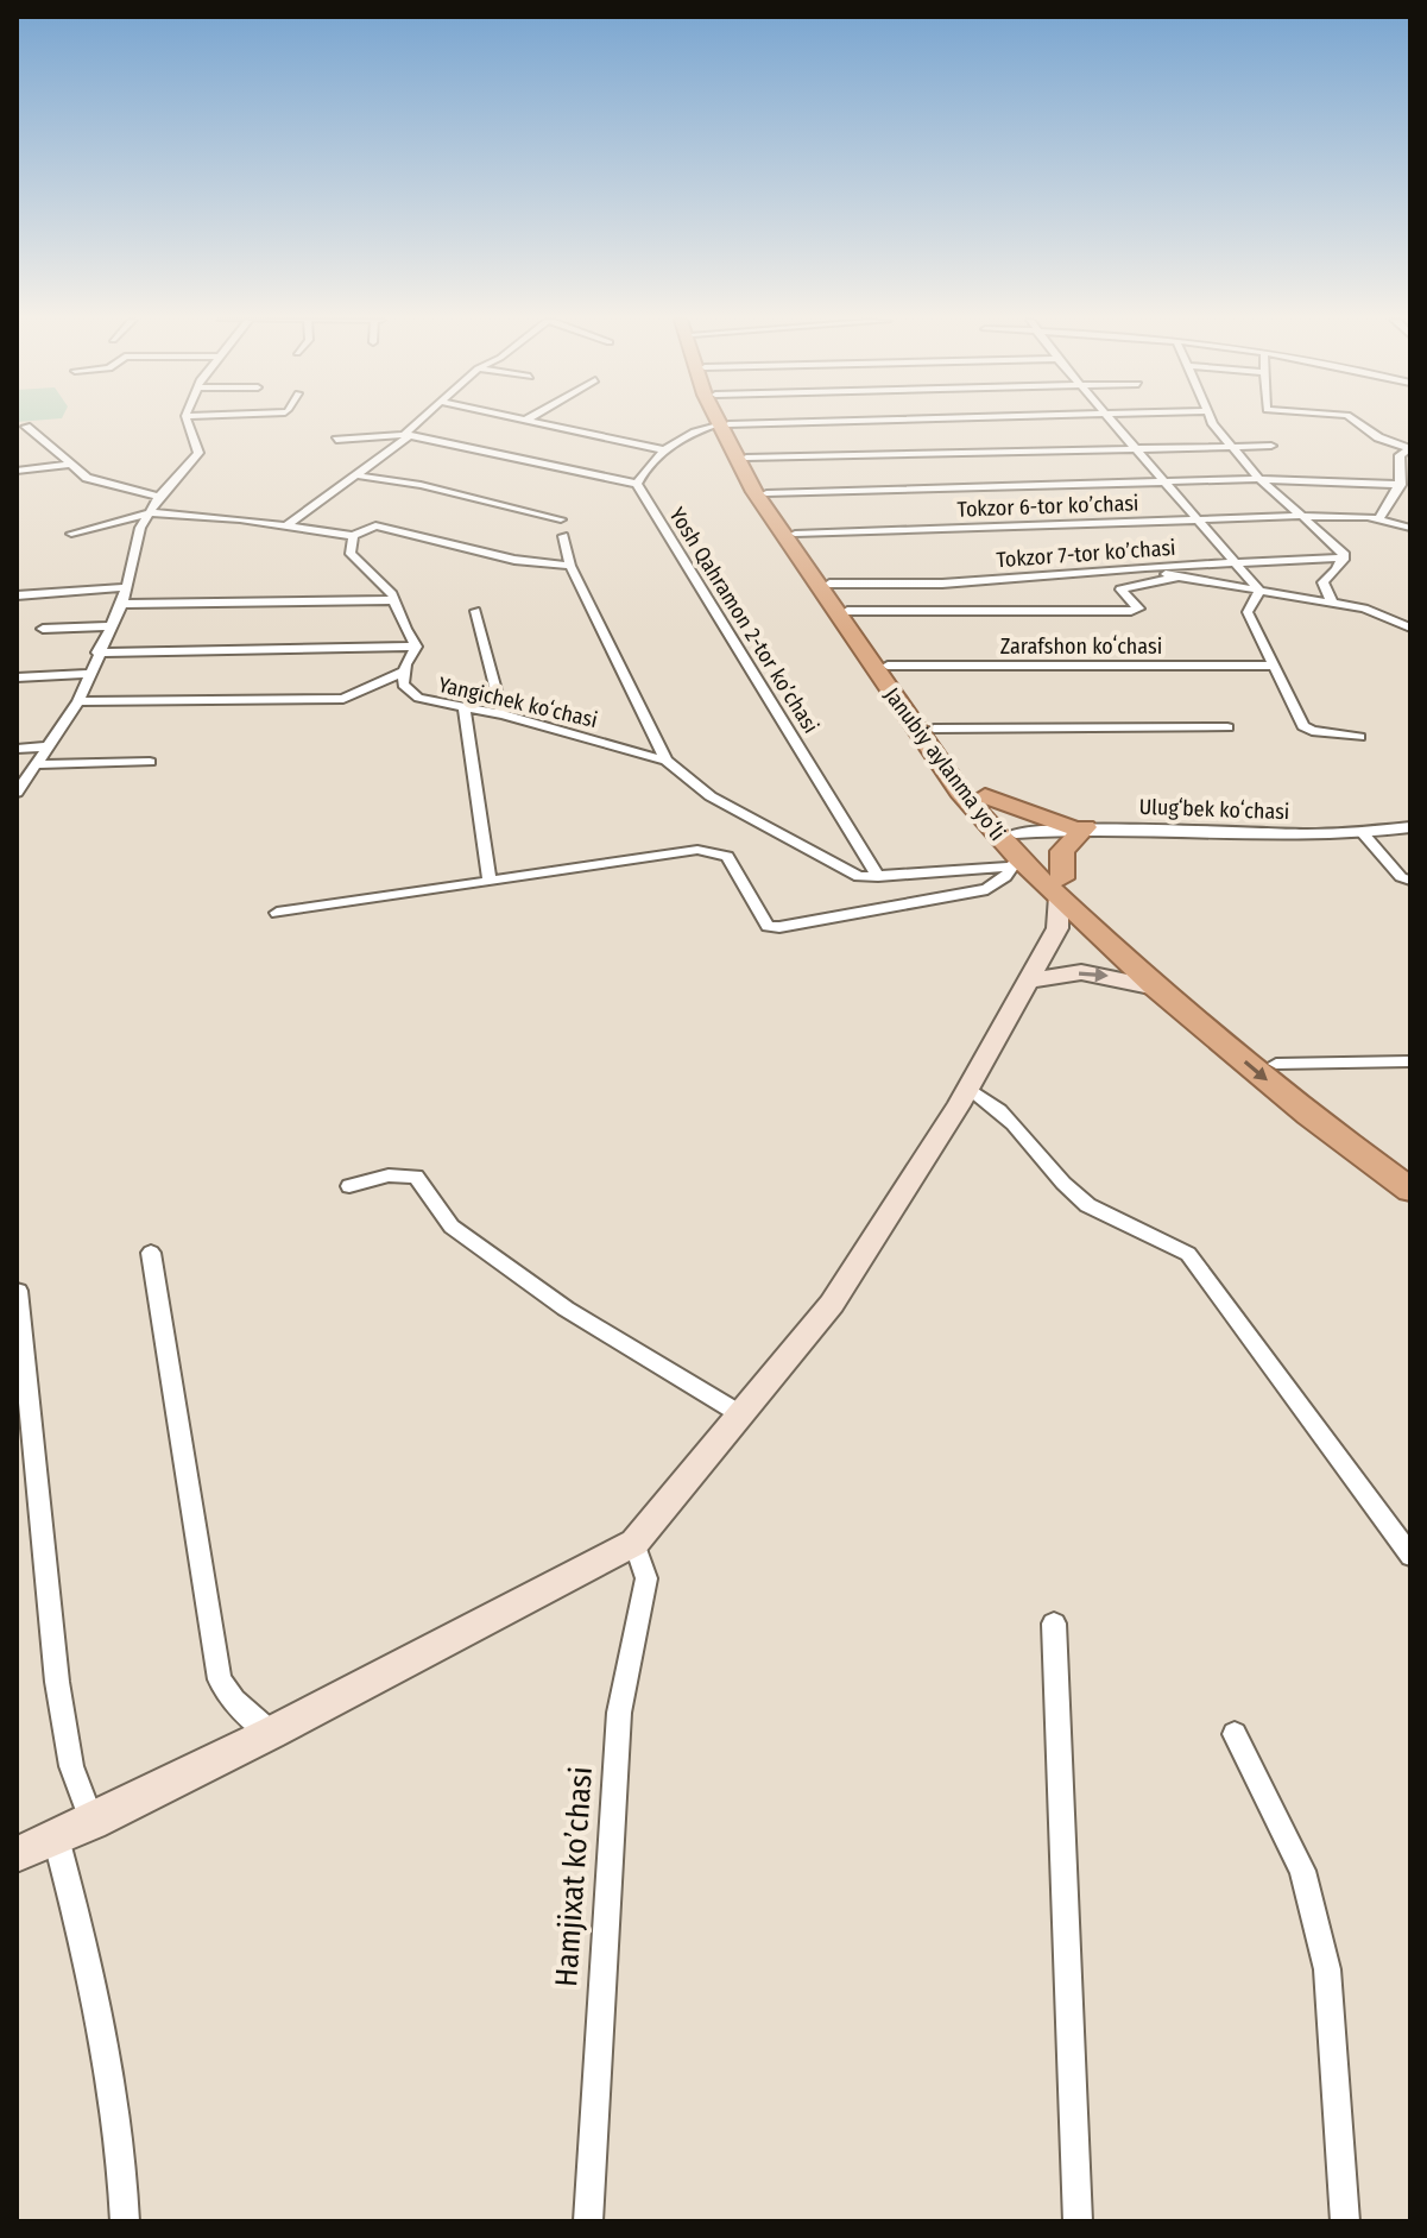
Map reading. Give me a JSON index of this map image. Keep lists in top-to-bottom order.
{
  "streets": {
    "highway": ["Janubiy aylanma yoʻli"],
    "street": [
      "Tokzor 6-tor koʼchasi",
      "Tokzor 7-tor koʼchasi",
      "Yosh Qahramon 2-tor koʼchasi",
      "Zarafshon koʻchasi",
      "Yangichek koʻchasi",
      "Ulugʻbek koʻchasi",
      "Hamjixat ko’chasi"
    ]
  },
  "crossings": [
    ["Tokzor 6-tor koʼchasi", "Janubiy aylanma yoʻli"],
    ["Tokzor 7-tor koʼchasi", "Janubiy aylanma yoʻli"],
    ["Zarafshon koʻchasi", "Janubiy aylanma yoʻli"],
    ["Janubiy aylanma yoʻli", "Ulugʻbek koʻchasi"]
  ]
}
